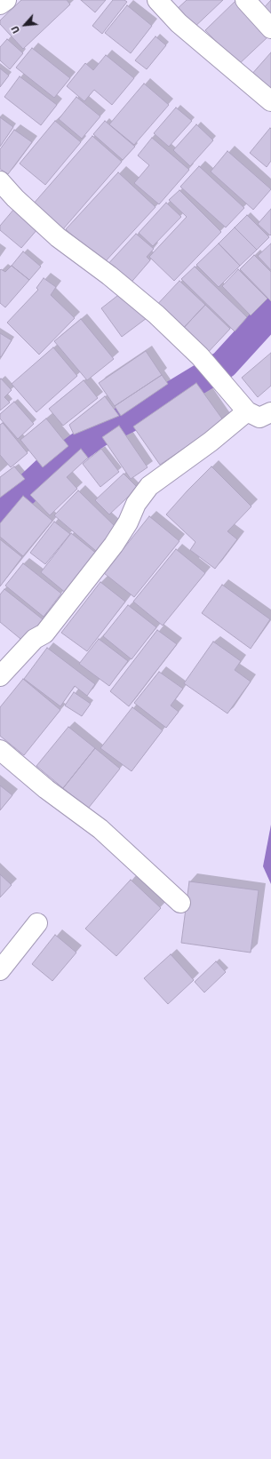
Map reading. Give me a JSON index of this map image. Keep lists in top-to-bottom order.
{
  "north": "bottom left"
}
